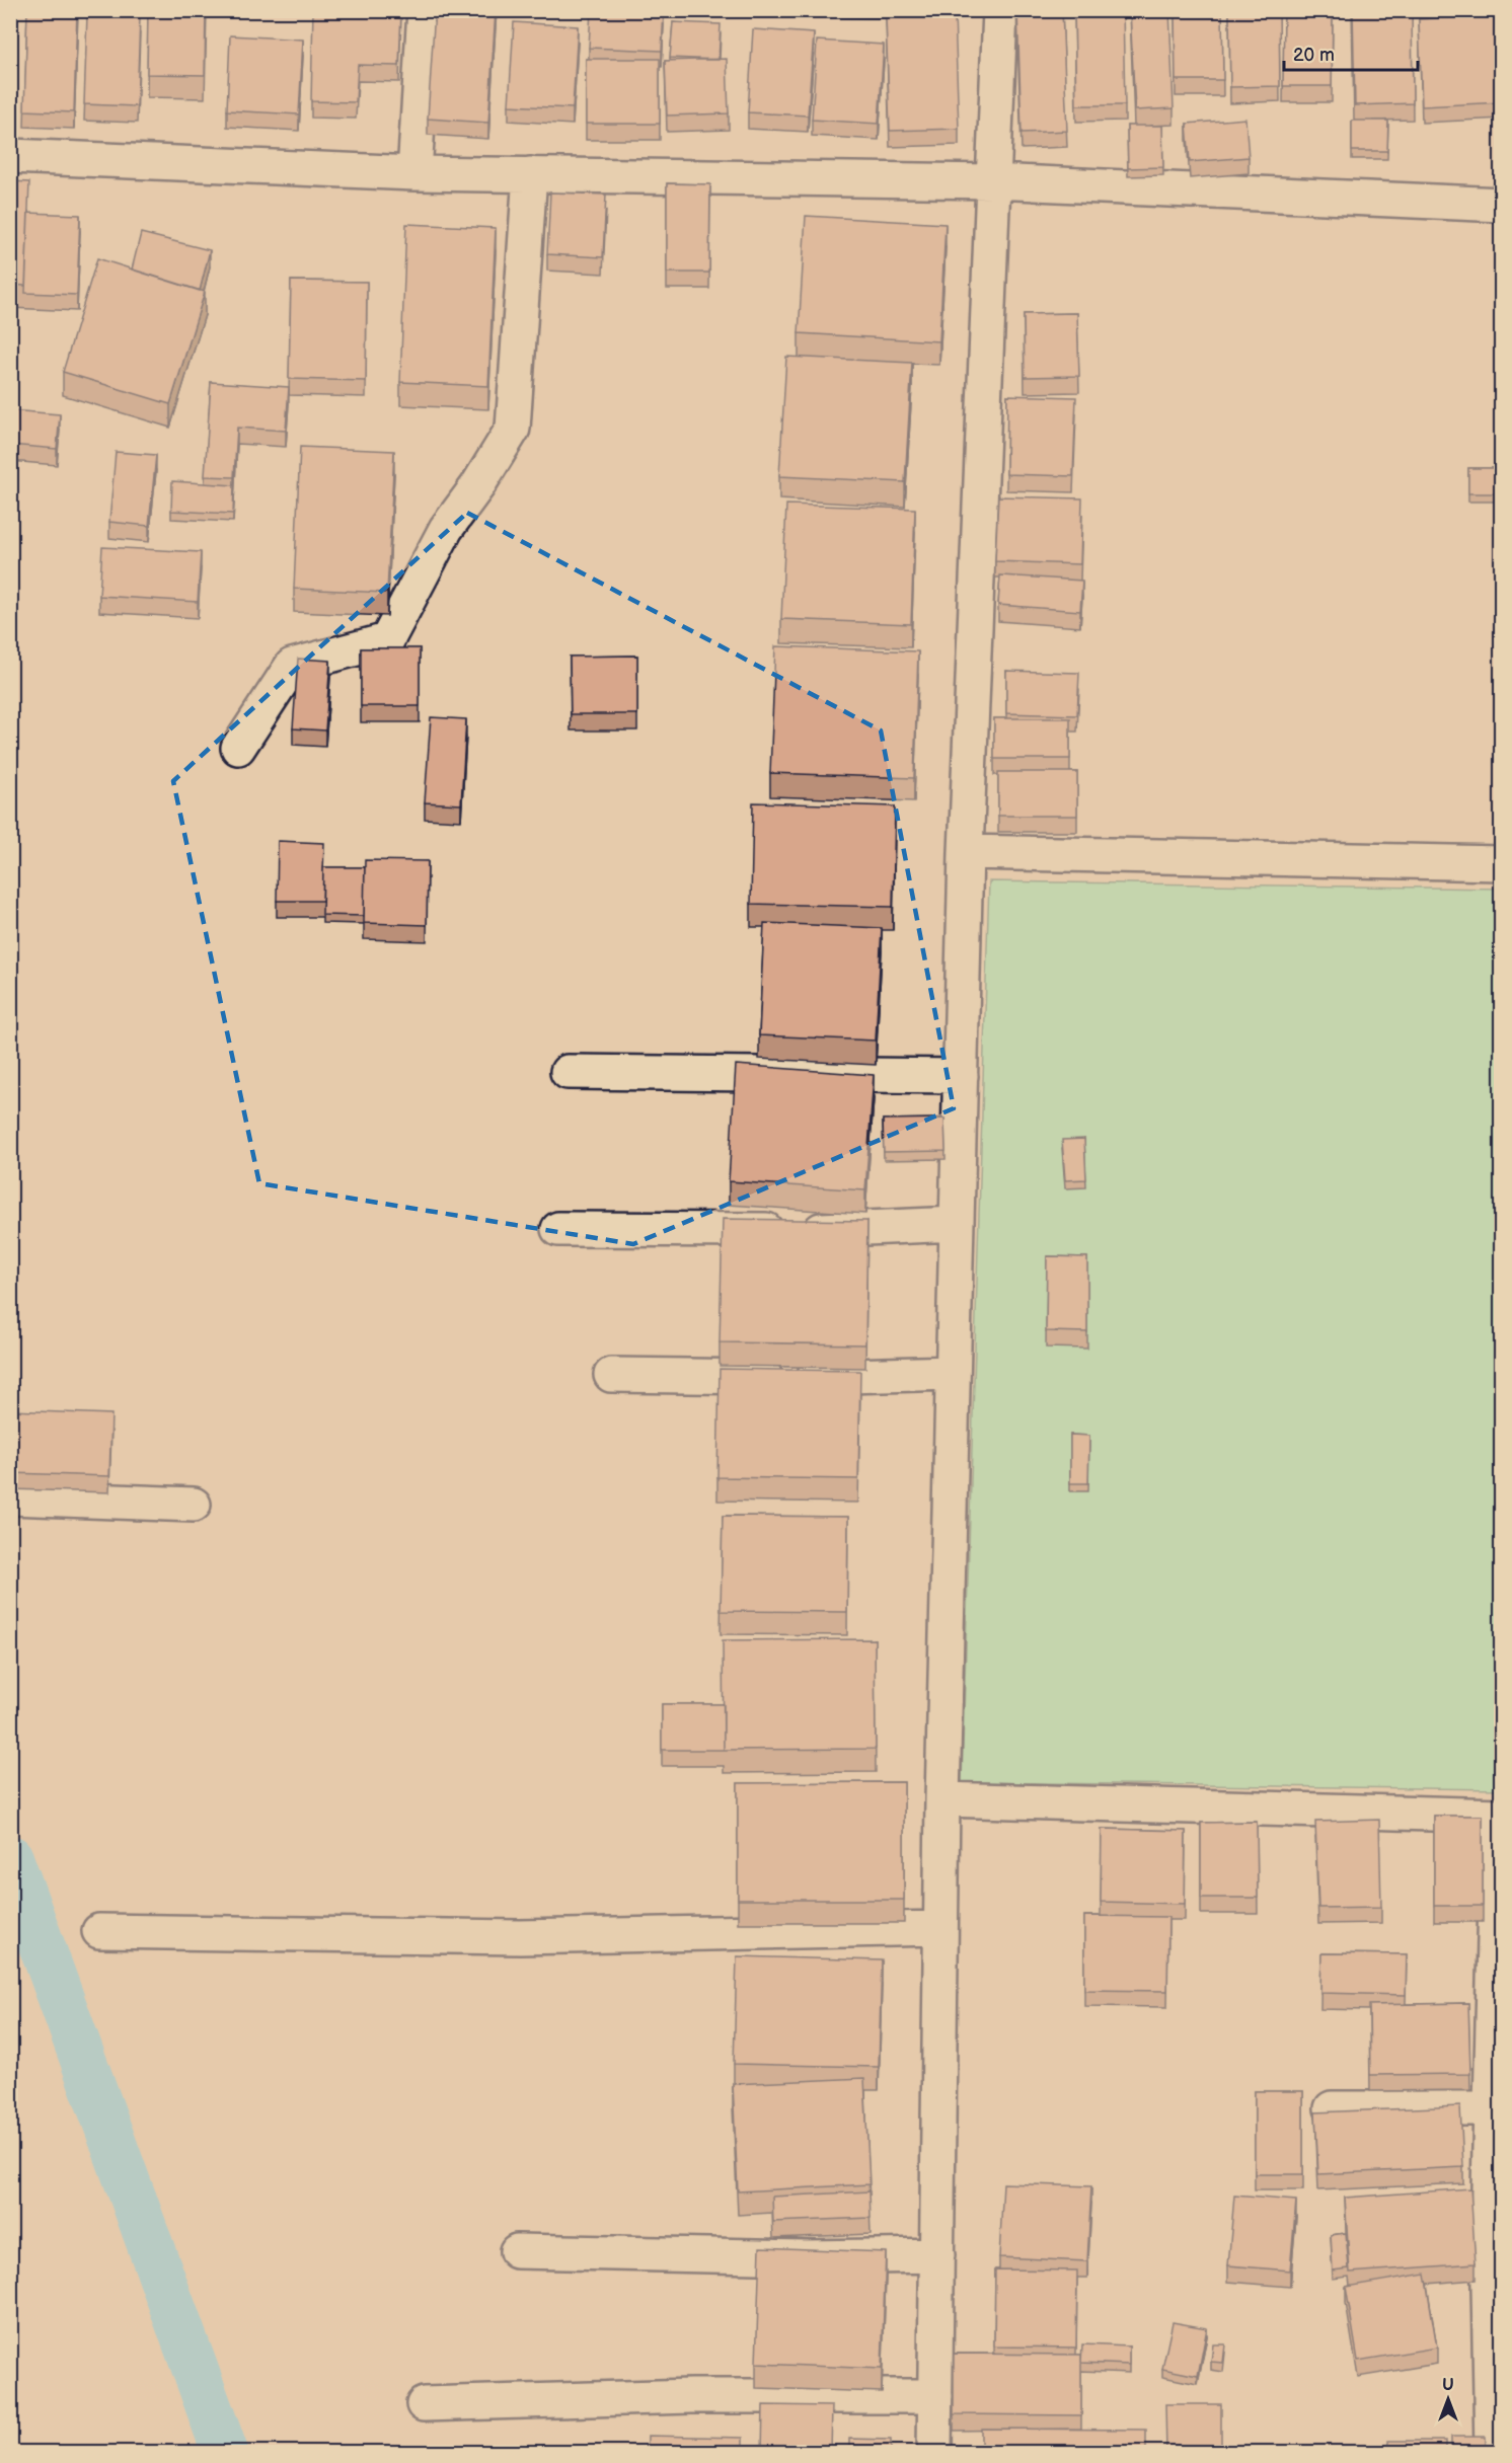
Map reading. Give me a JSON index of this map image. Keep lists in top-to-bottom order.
{
  "scale_bar": "20 m",
  "north": "top"
}
